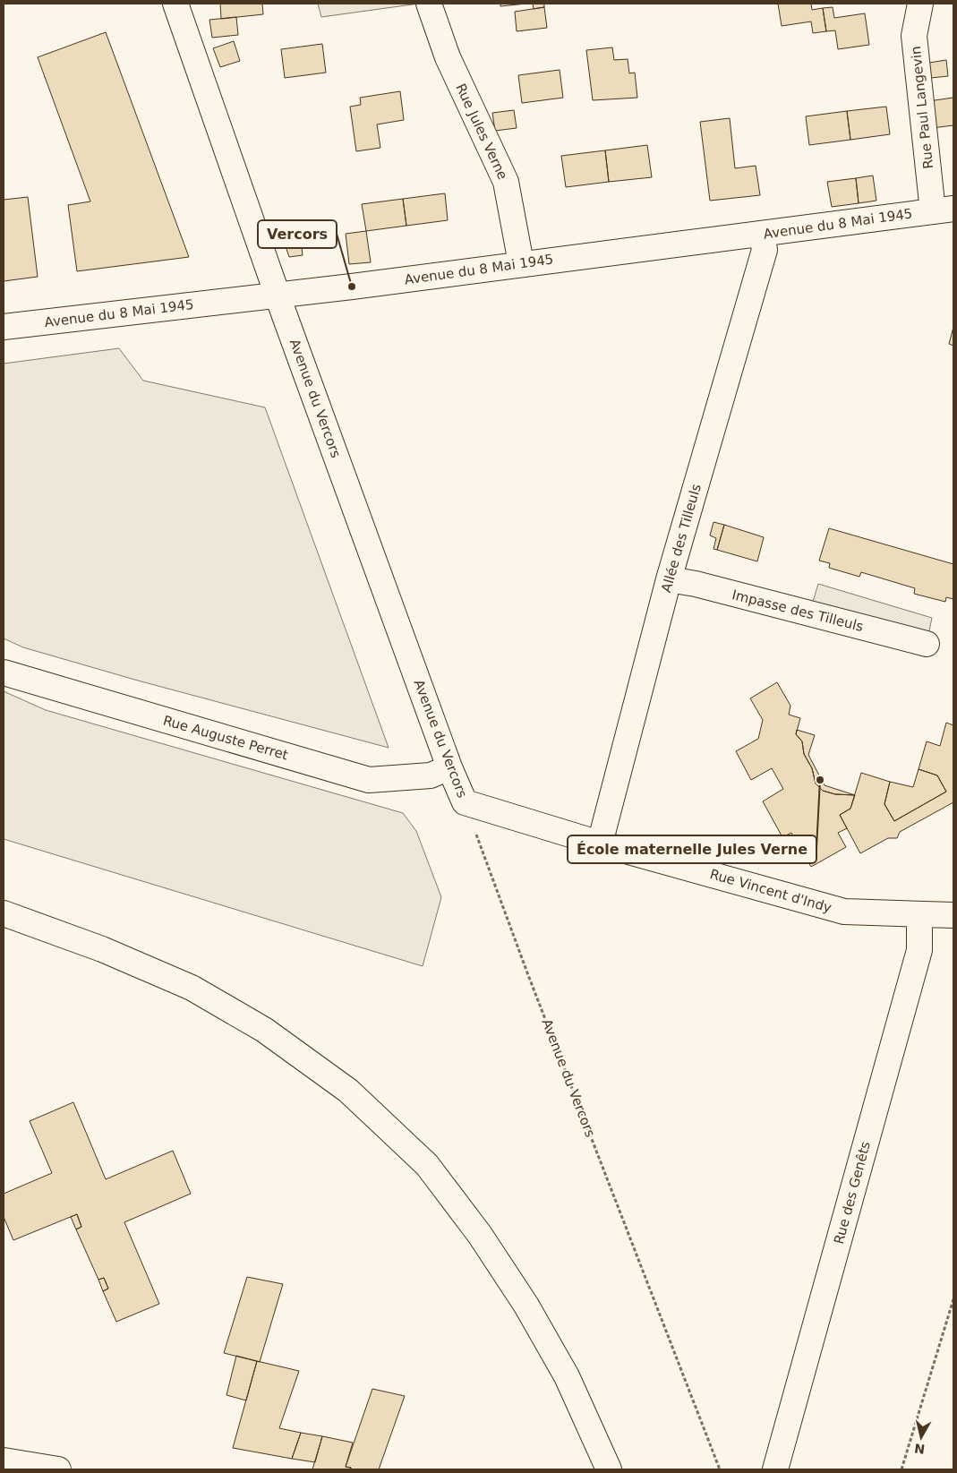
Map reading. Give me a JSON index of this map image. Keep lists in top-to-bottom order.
{
  "streets": {
    "street": [
      "Rue Paul Langevin",
      "Rue Jules Verne",
      "Avenue du 8 Mai 1945",
      "Avenue du Vercors",
      "Allée des Tilleuls",
      "Impasse des Tilleuls",
      "Rue Auguste Perret",
      "Rue Vincent d'Indy",
      "Rue des Genêts"
    ]
  },
  "crossings": [
    ["Rue Paul Langevin", "Avenue du 8 Mai 1945"],
    ["Rue Jules Verne", "Avenue du 8 Mai 1945"],
    ["Avenue du 8 Mai 1945", "Avenue du Vercors"],
    ["Avenue du 8 Mai 1945", "Allée des Tilleuls"],
    ["Avenue du Vercors", "Rue Auguste Perret"],
    ["Avenue du Vercors", "Rue Vincent d'Indy"],
    ["Allée des Tilleuls", "Impasse des Tilleuls"],
    ["Allée des Tilleuls", "Rue Vincent d'Indy"],
    ["Rue Vincent d'Indy", "Rue des Genêts"]
  ],
  "places": ["Vercors", "École maternelle Jules Verne"],
  "north": "bottom"
}
